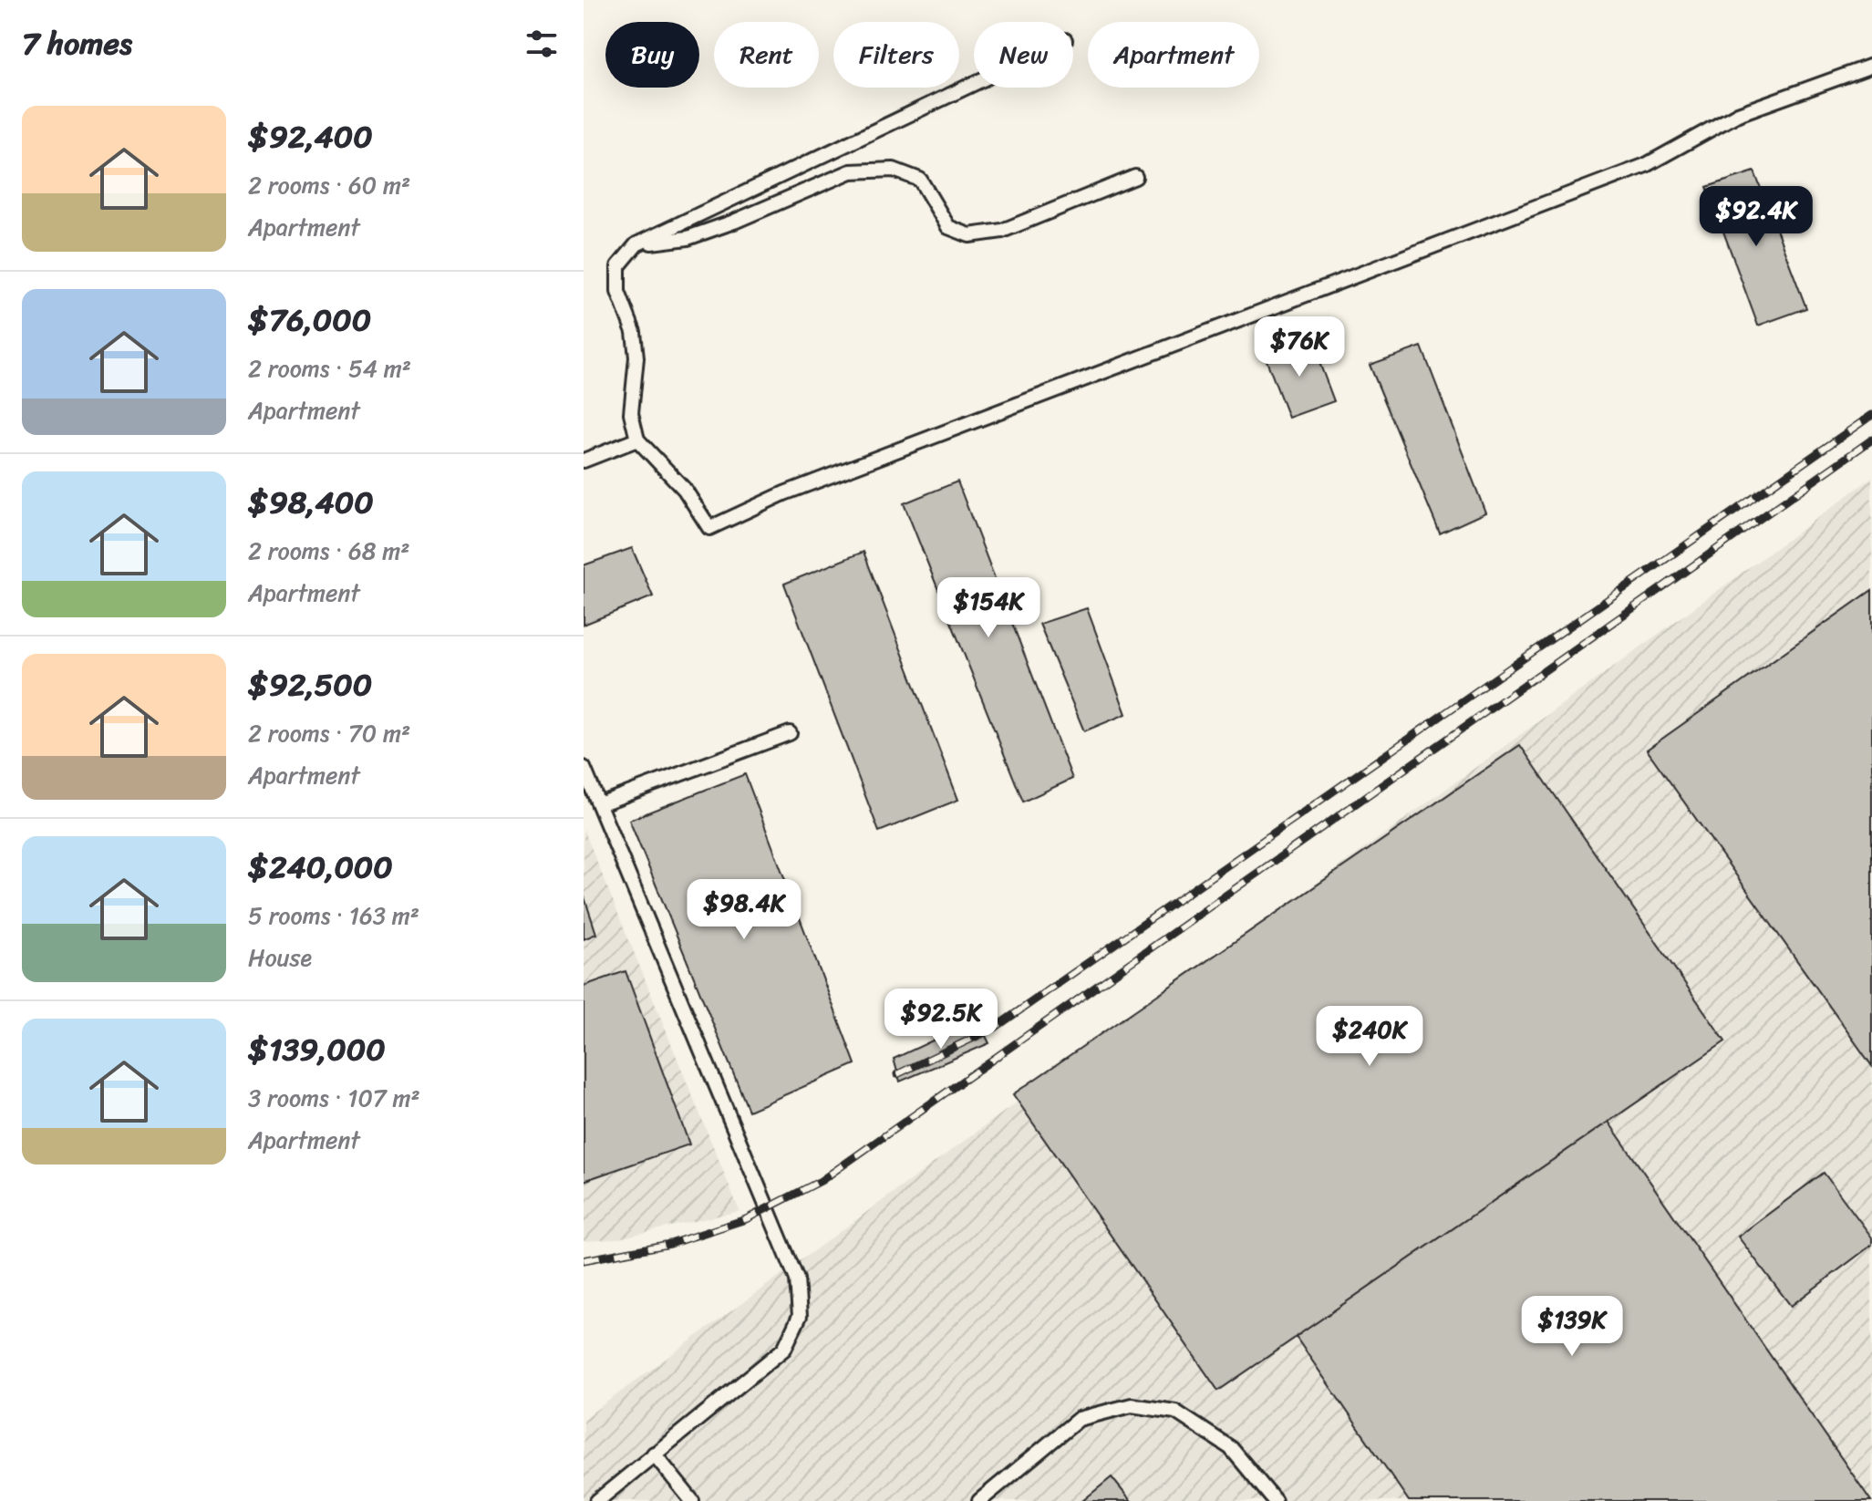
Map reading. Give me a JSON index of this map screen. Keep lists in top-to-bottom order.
{
  "page": {
    "heading": "7 homes",
    "chip": [
      "Buy",
      "Rent",
      "Filters",
      "New",
      "Apartment"
    ],
    "list": [
      {
        "name": "$92,400",
        "note": "2 rooms · 60 m² · Apartment"
      },
      {
        "name": "$76,000",
        "note": "2 rooms · 54 m² · Apartment"
      },
      {
        "name": "$98,400",
        "note": "2 rooms · 68 m² · Apartment"
      },
      {
        "name": "$92,500",
        "note": "2 rooms · 70 m² · Apartment"
      },
      {
        "name": "$240,000",
        "note": "5 rooms · 163 m² · House"
      },
      {
        "name": "$139,000",
        "note": "3 rooms · 107 m² · Apartment"
      }
    ],
    "price": [
      "$92.4K",
      "$76K",
      "$154K",
      "$98.4K",
      "$92.5K",
      "$240K",
      "$139K"
    ]
  }
}
